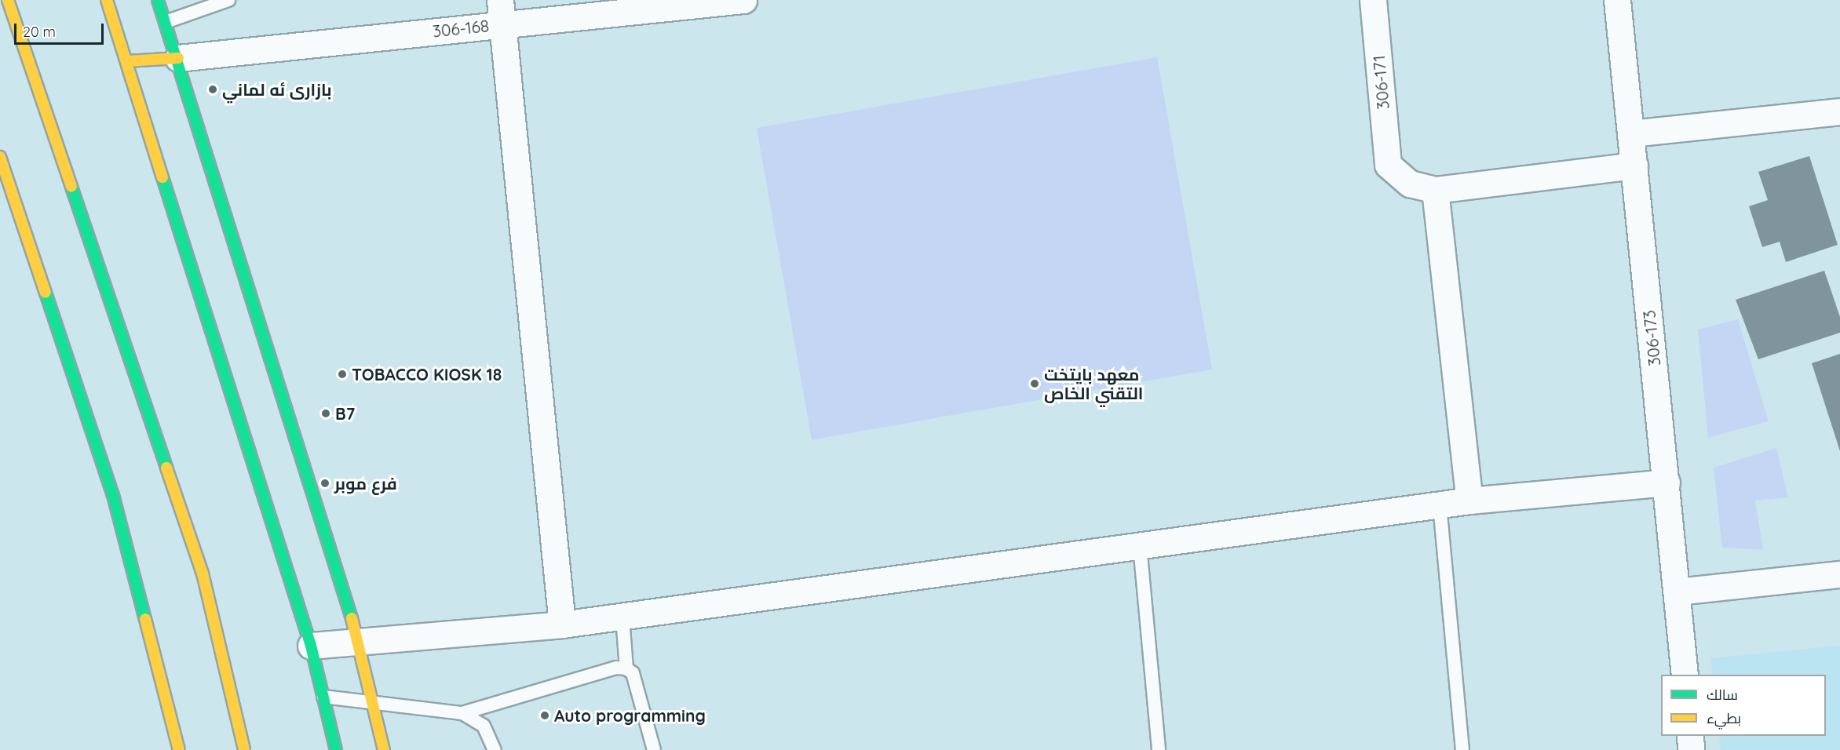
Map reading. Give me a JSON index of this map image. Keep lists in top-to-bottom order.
{
  "streets": {
    "street": ["306-168", "306-171", "306-173"]
  },
  "places": [
    "بازارى ئه لماني",
    "TOBACCO KIOSK 18",
    "معهد بايتخت التقني الخاص",
    "B7",
    "فرع موبر",
    "Auto programming"
  ],
  "legend": ["سالك", "بطيء"],
  "scale_bar": "20 m"
}
